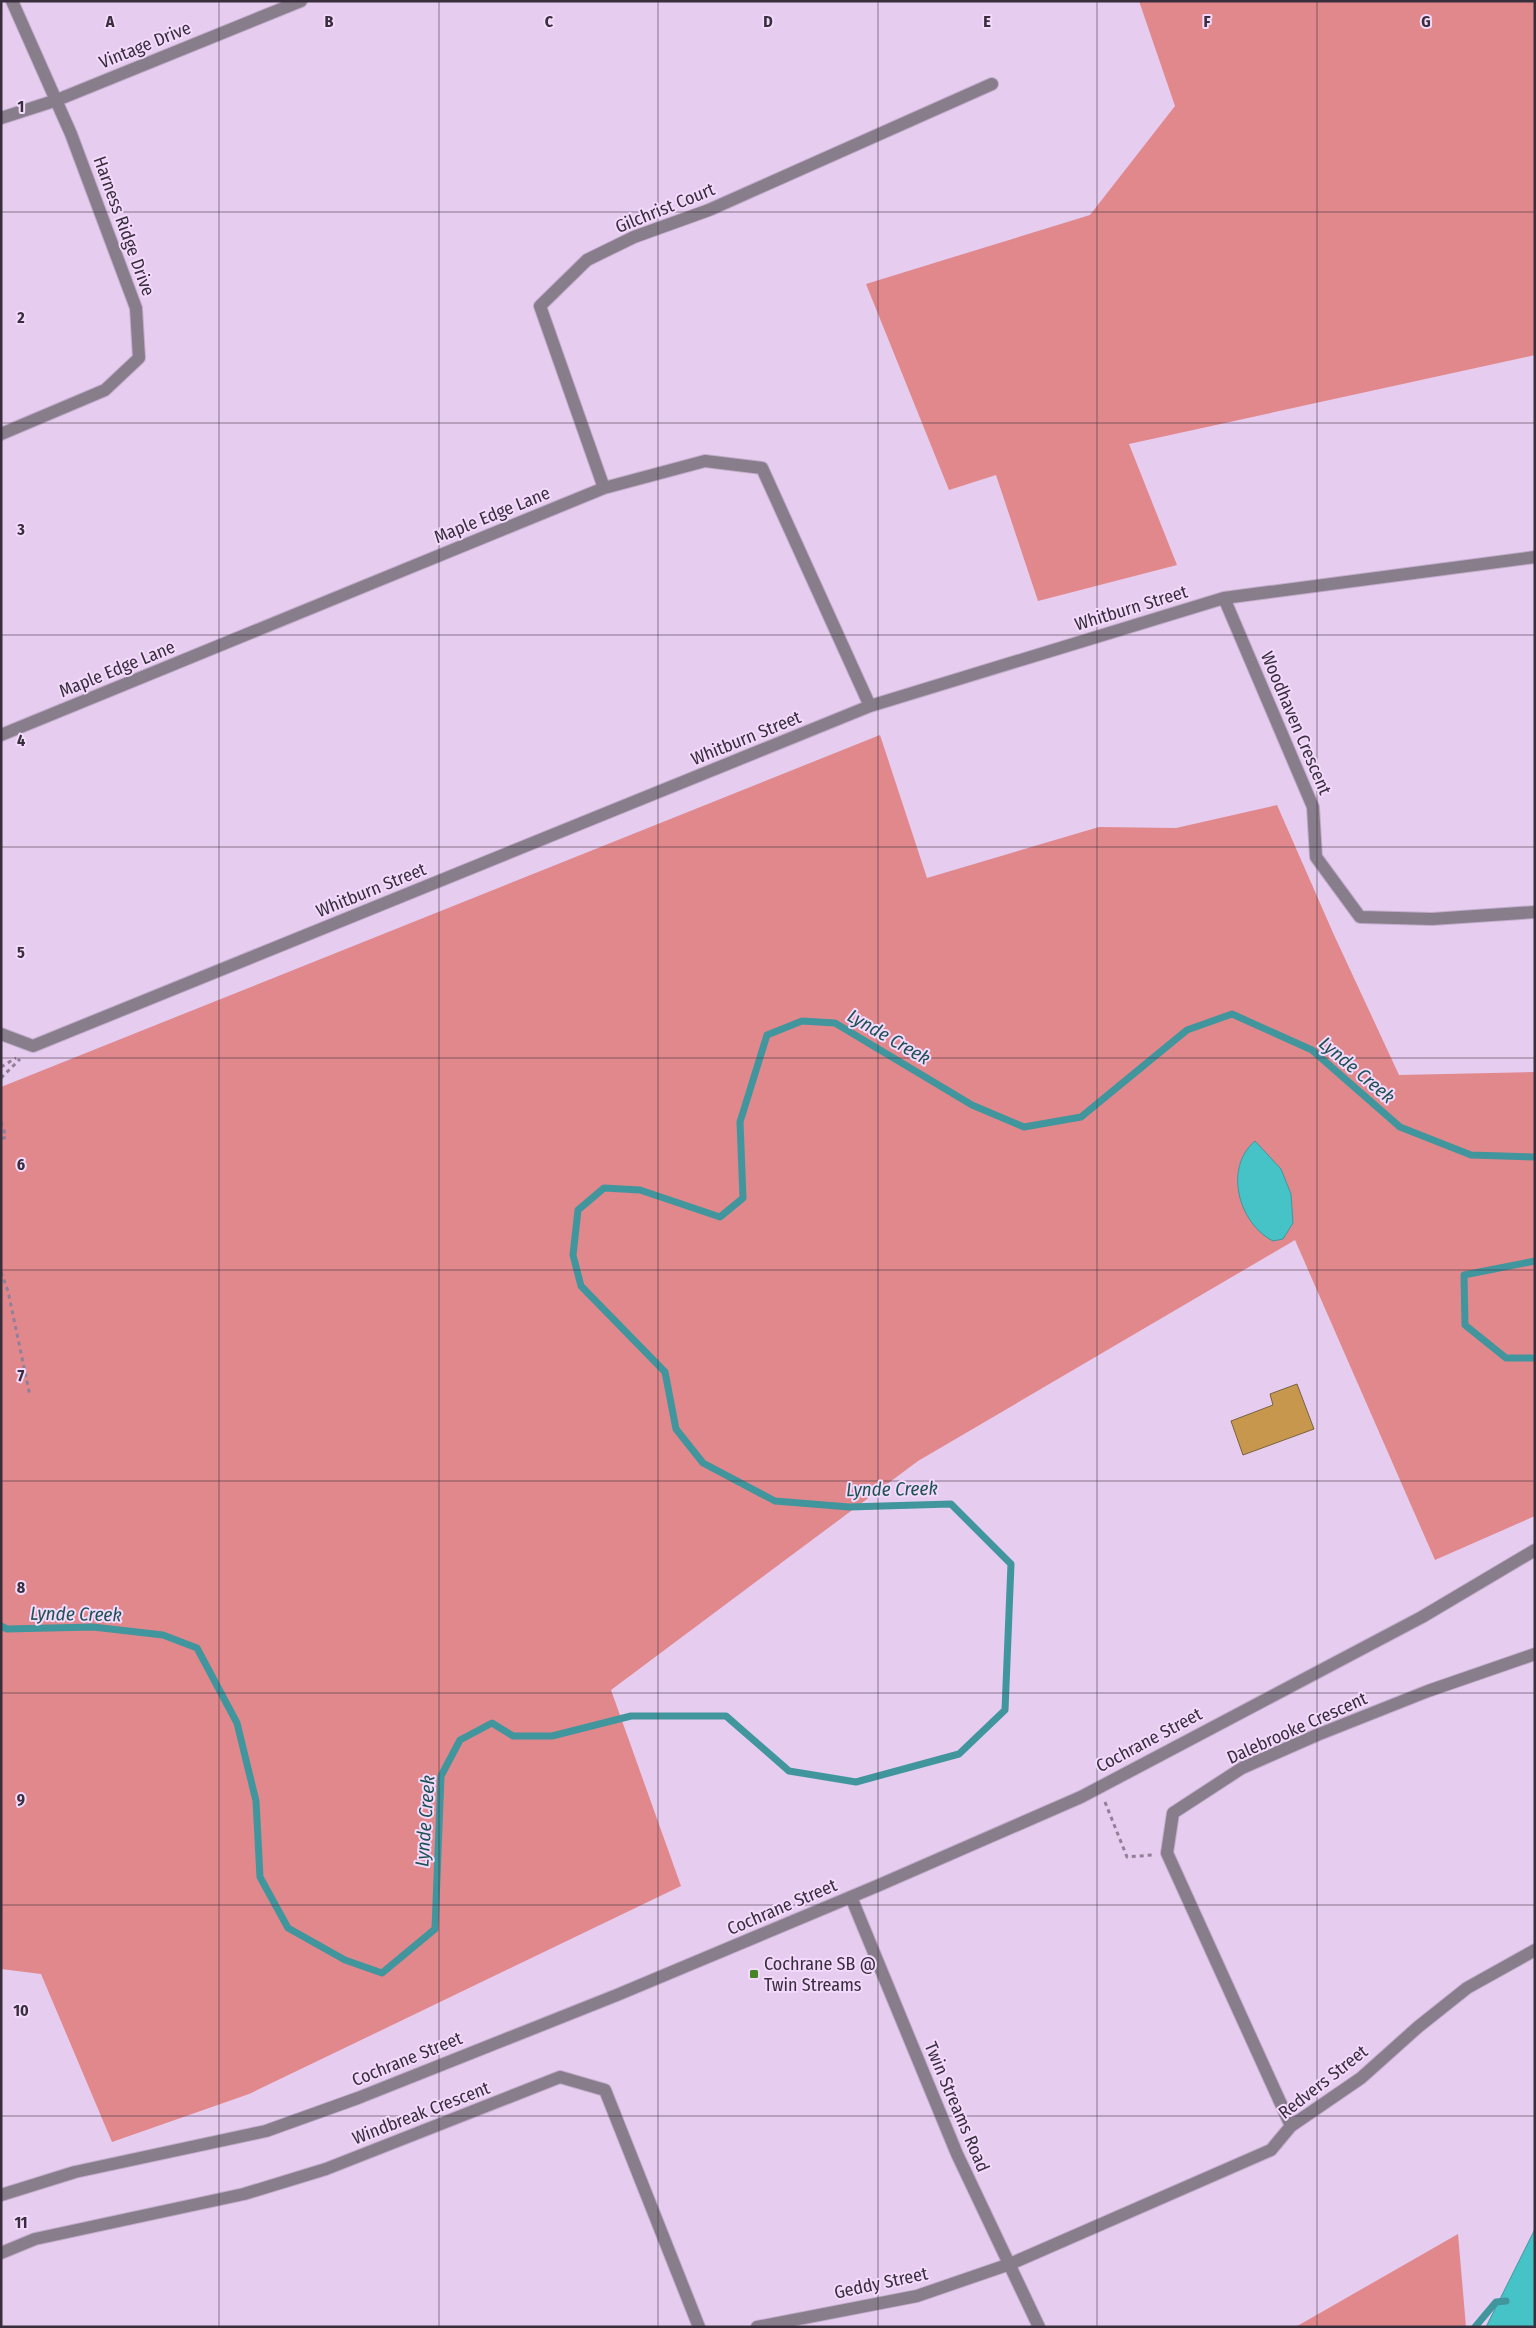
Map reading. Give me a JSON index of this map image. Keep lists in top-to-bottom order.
{
  "streets": {
    "street": [
      "Vintage Drive",
      "Gilchrist Court",
      "Harness Ridge Drive",
      "Maple Edge Lane",
      "Whitburn Street",
      "Woodhaven Crescent",
      "Dalebrooke Crescent",
      "Cochrane Street",
      "Redvers Street",
      "Twin Streams Road",
      "Windbreak Crescent",
      "Geddy Street"
    ]
  },
  "crossings": [
    ["Vintage Drive", "Harness Ridge Drive"],
    ["Gilchrist Court", "Maple Edge Lane"],
    ["Maple Edge Lane", "Whitburn Street"],
    ["Whitburn Street", "Woodhaven Crescent"],
    ["Cochrane Street", "Twin Streams Road"],
    ["Redvers Street", "Twin Streams Road"],
    ["Redvers Street", "Geddy Street"],
    ["Twin Streams Road", "Geddy Street"]
  ],
  "water": ["Lynde Creek"],
  "places": {
    "transit": ["Cochrane SB @ Twin Streams"]
  },
  "grid": {
    "columns": [
      "A",
      "B",
      "C",
      "D",
      "E",
      "F",
      "G"
    ],
    "rows": [
      "1",
      "2",
      "3",
      "4",
      "5",
      "6",
      "7",
      "8",
      "9",
      "10",
      "11"
    ]
  }
}
